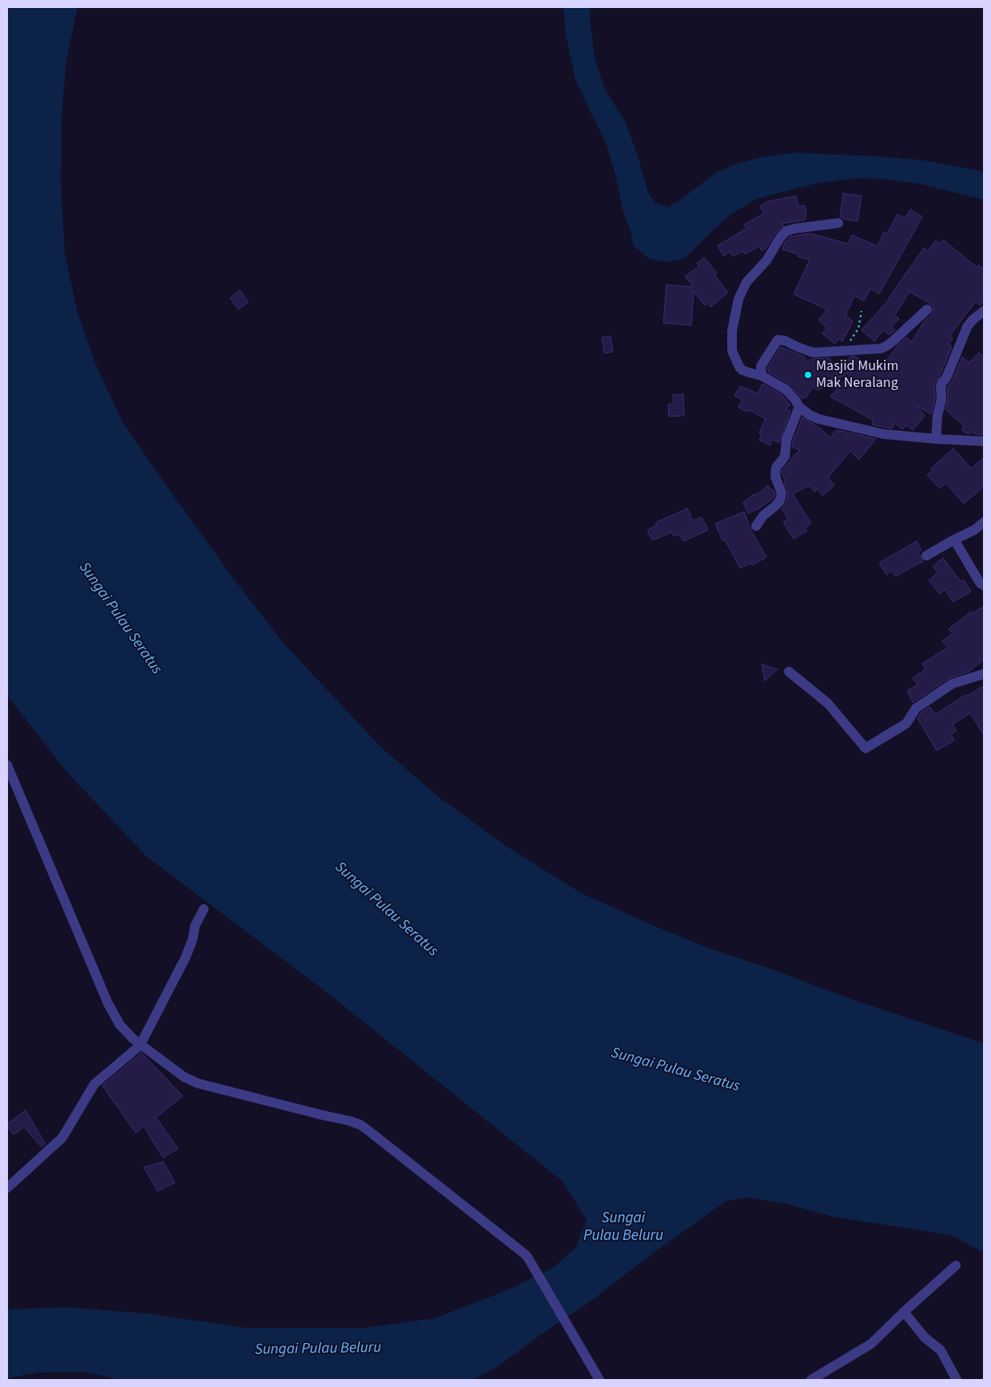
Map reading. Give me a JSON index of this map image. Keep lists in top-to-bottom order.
{
  "water": ["Sungai Pulau Seratus", "Sungai Pulau Beluru"],
  "places": ["Masjid Mukim Mak Neralang"]
}
